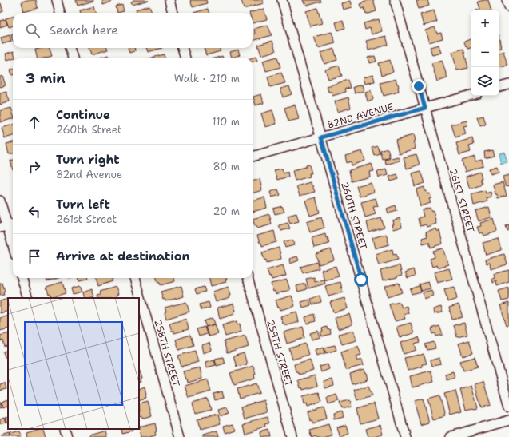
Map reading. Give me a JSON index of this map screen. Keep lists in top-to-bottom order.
{
  "streets": {
    "street": [
      "82ND AVENUE",
      "261ST STREET",
      "260TH STREET",
      "258TH STREET",
      "259TH STREET"
    ]
  },
  "crossings": [
    ["82ND AVENUE", "261ST STREET"],
    ["82ND AVENUE", "260TH STREET"]
  ],
  "page": {
    "map_buttons": ["+", "−"],
    "search": "Search here",
    "heading": ["3 min", "Walk · 210 m"],
    "list": [
      ["Continue", "260th Street", "110 m"],
      ["Turn right", "82nd Avenue", "80 m"],
      ["Turn left", "261st Street", "20 m"],
      "Arrive at destination"
    ]
  }
}
